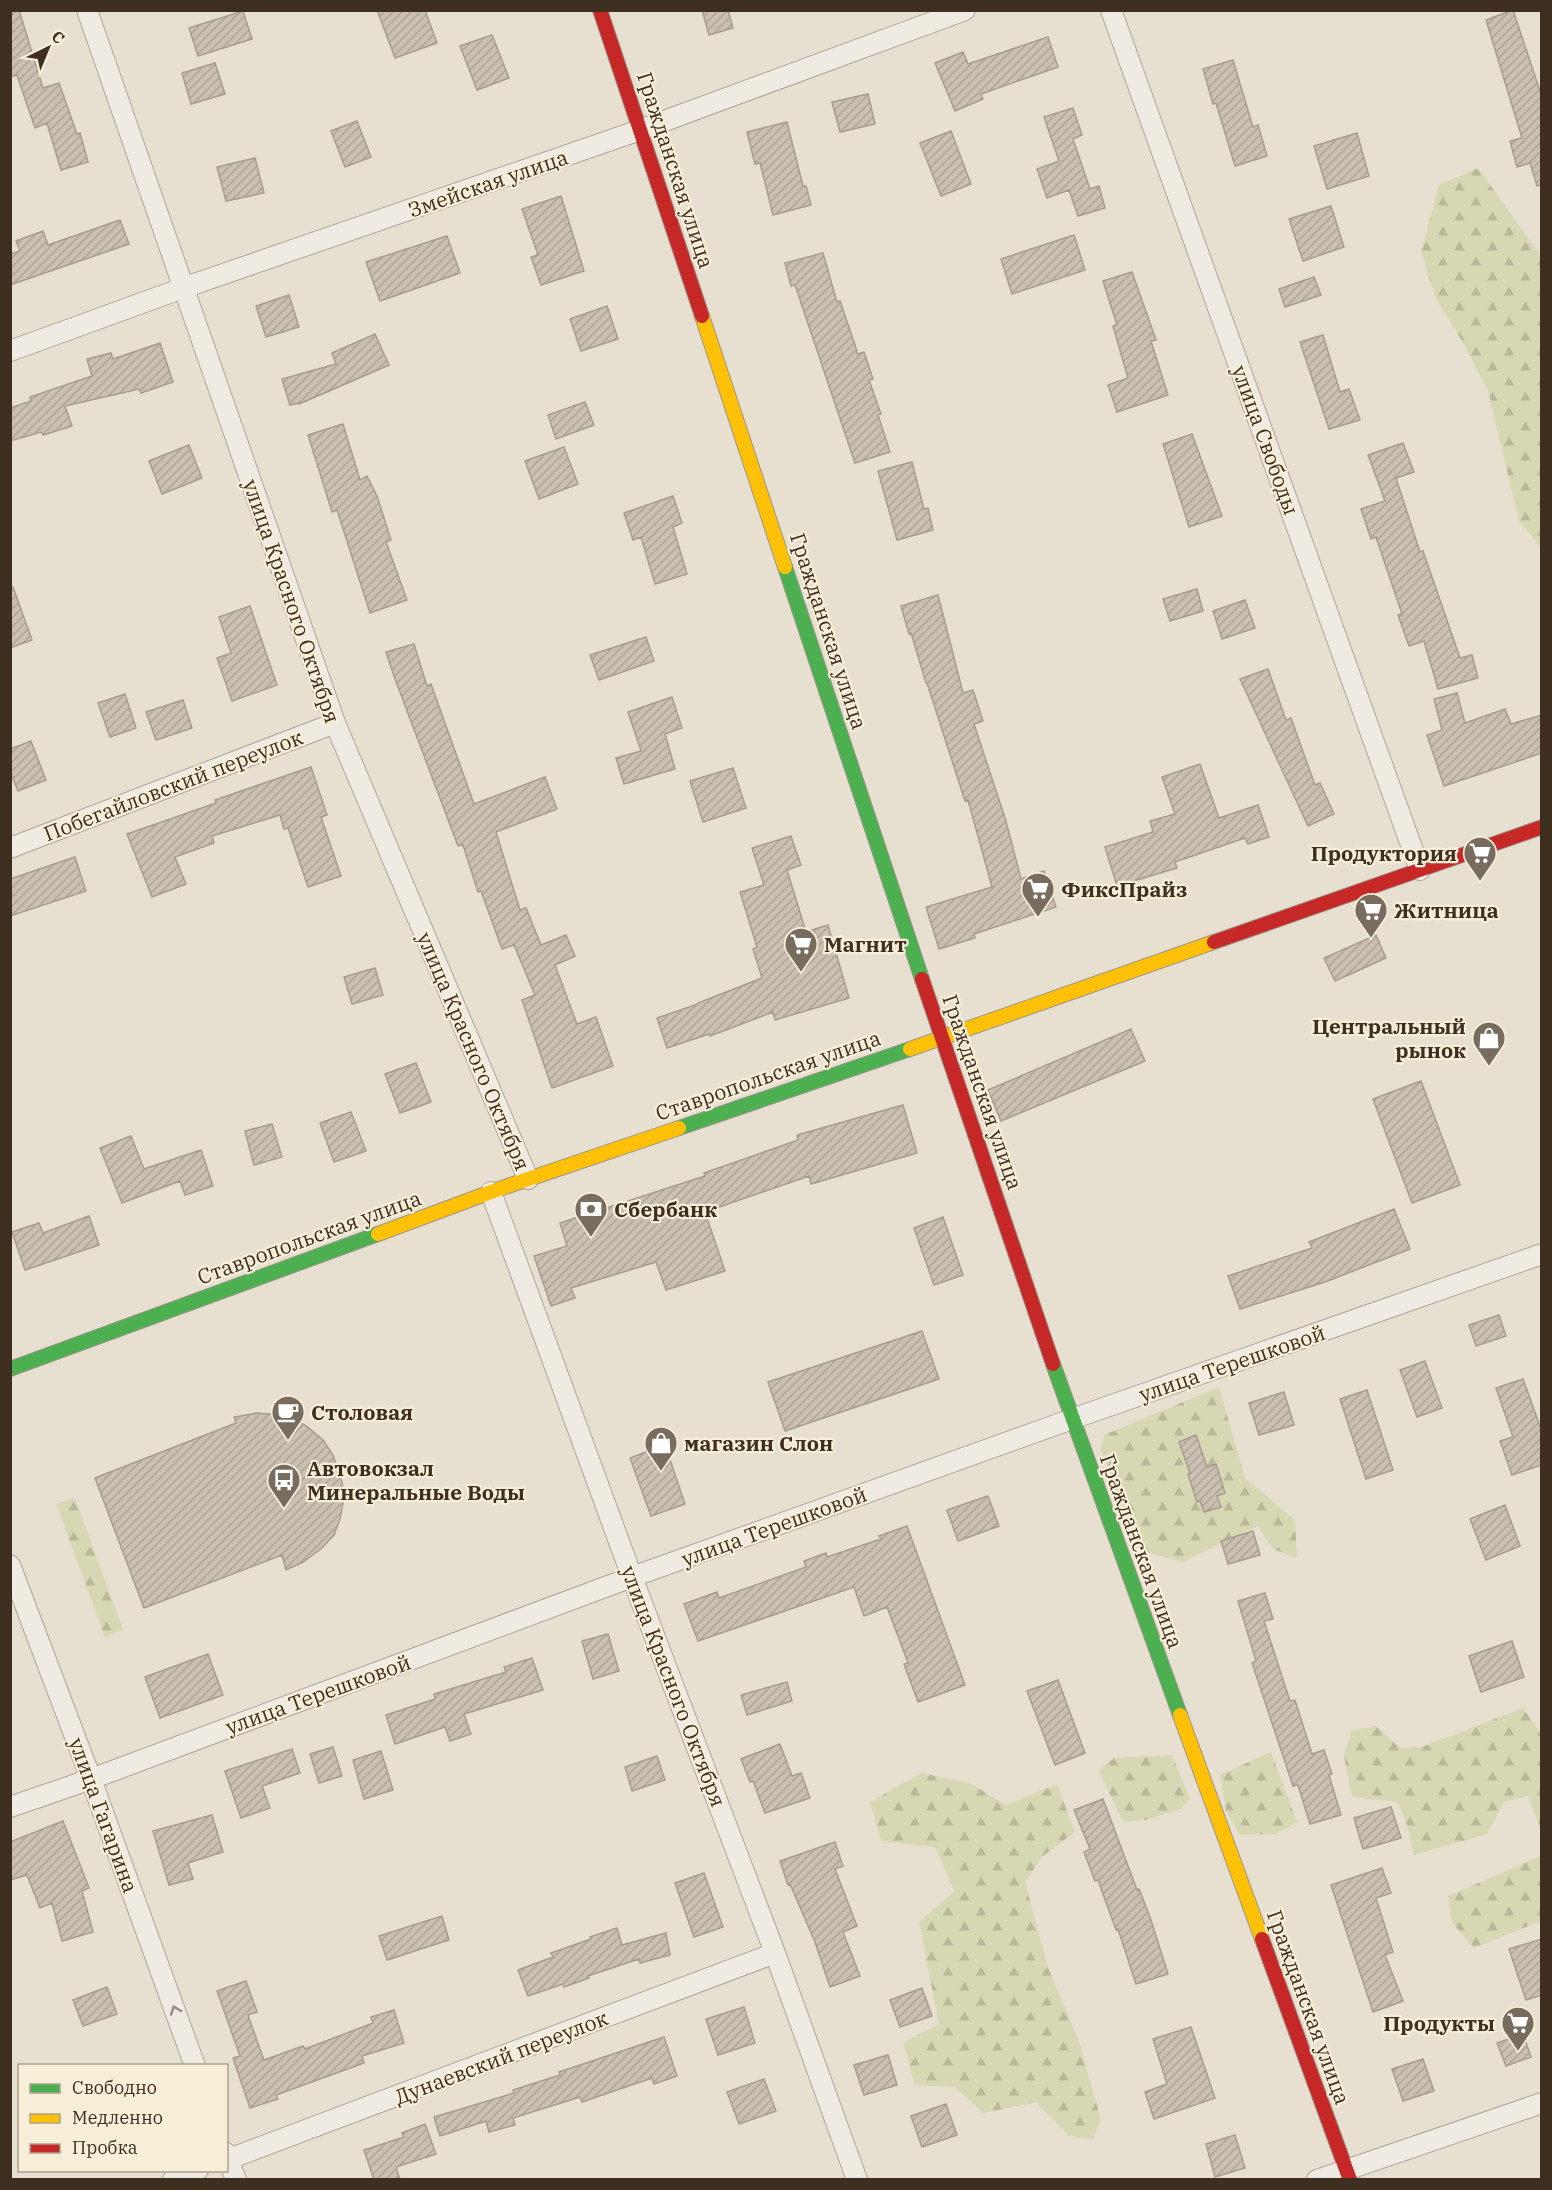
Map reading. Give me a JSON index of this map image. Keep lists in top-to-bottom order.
{
  "streets": {
    "street": [
      "Гражданская улица",
      "Змейская улица",
      "улица Свободы",
      "улица Красного Октября",
      "Побегайловский переулок",
      "Ставропольская улица",
      "улица Терешковой",
      "улица Гагарина",
      "Дунаевский переулок"
    ]
  },
  "crossings": [
    ["Гражданская улица", "Змейская улица"],
    ["Гражданская улица", "Ставропольская улица"],
    ["Гражданская улица", "улица Терешковой"],
    ["Змейская улица", "улица Красного Октября"],
    ["улица Свободы", "Ставропольская улица"],
    ["улица Красного Октября", "Побегайловский переулок"],
    ["улица Красного Октября", "Ставропольская улица"],
    ["улица Красного Октября", "улица Терешковой"],
    ["улица Красного Октября", "Дунаевский переулок"],
    ["улица Терешковой", "улица Гагарина"]
  ],
  "one_way": ["улица Гагарина"],
  "places": {
    "supermarket": [
      "Продуктория",
      "ФиксПрайз",
      "Житница",
      "Магнит",
      "Продукты"
    ],
    "shop": ["Центральный рынок", "магазин Слон"],
    "bank": ["Сбербанк"],
    "cafe": ["Столовая"],
    "bus stop": ["Автовокзал Минеральные Воды"]
  },
  "legend": ["Свободно", "Медленно", "Пробка"],
  "north": "top right"
}
